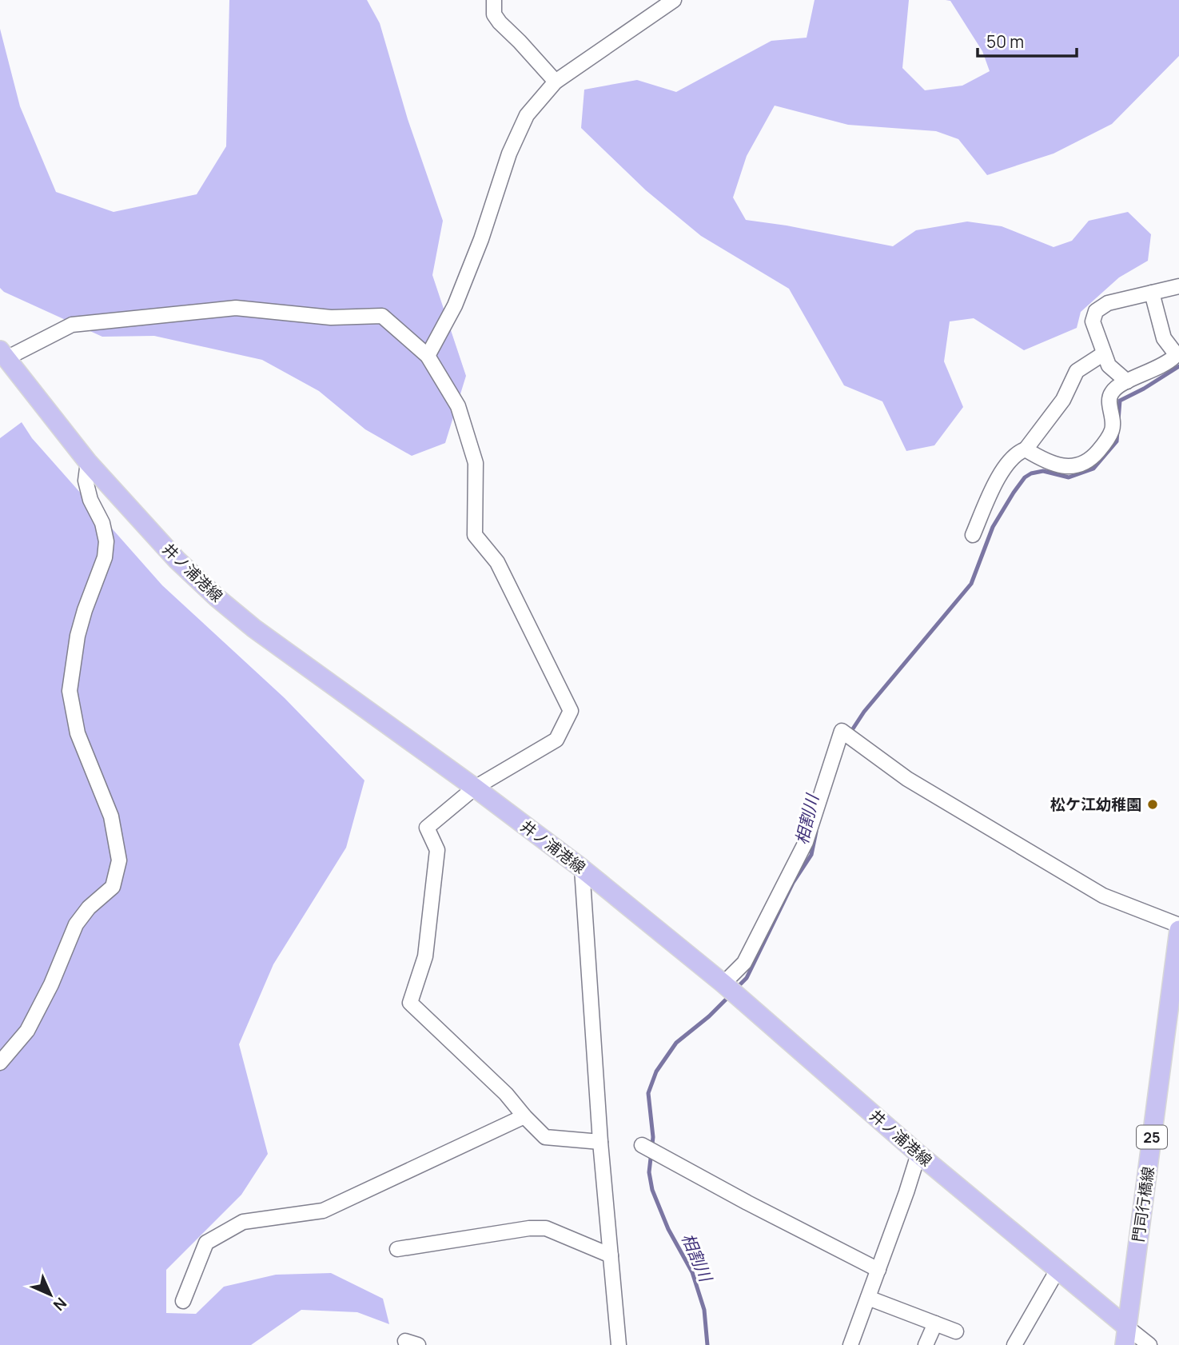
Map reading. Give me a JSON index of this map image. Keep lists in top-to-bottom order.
{
  "streets": {
    "main road": ["井ノ浦港線", "25", "門司行橋線"]
  },
  "crossings": [
    ["井ノ浦港線", "門司行橋線"]
  ],
  "water": ["相割川"],
  "places": ["松ケ江幼稚園"],
  "scale_bar": "50 m",
  "north": "bottom right"
}
